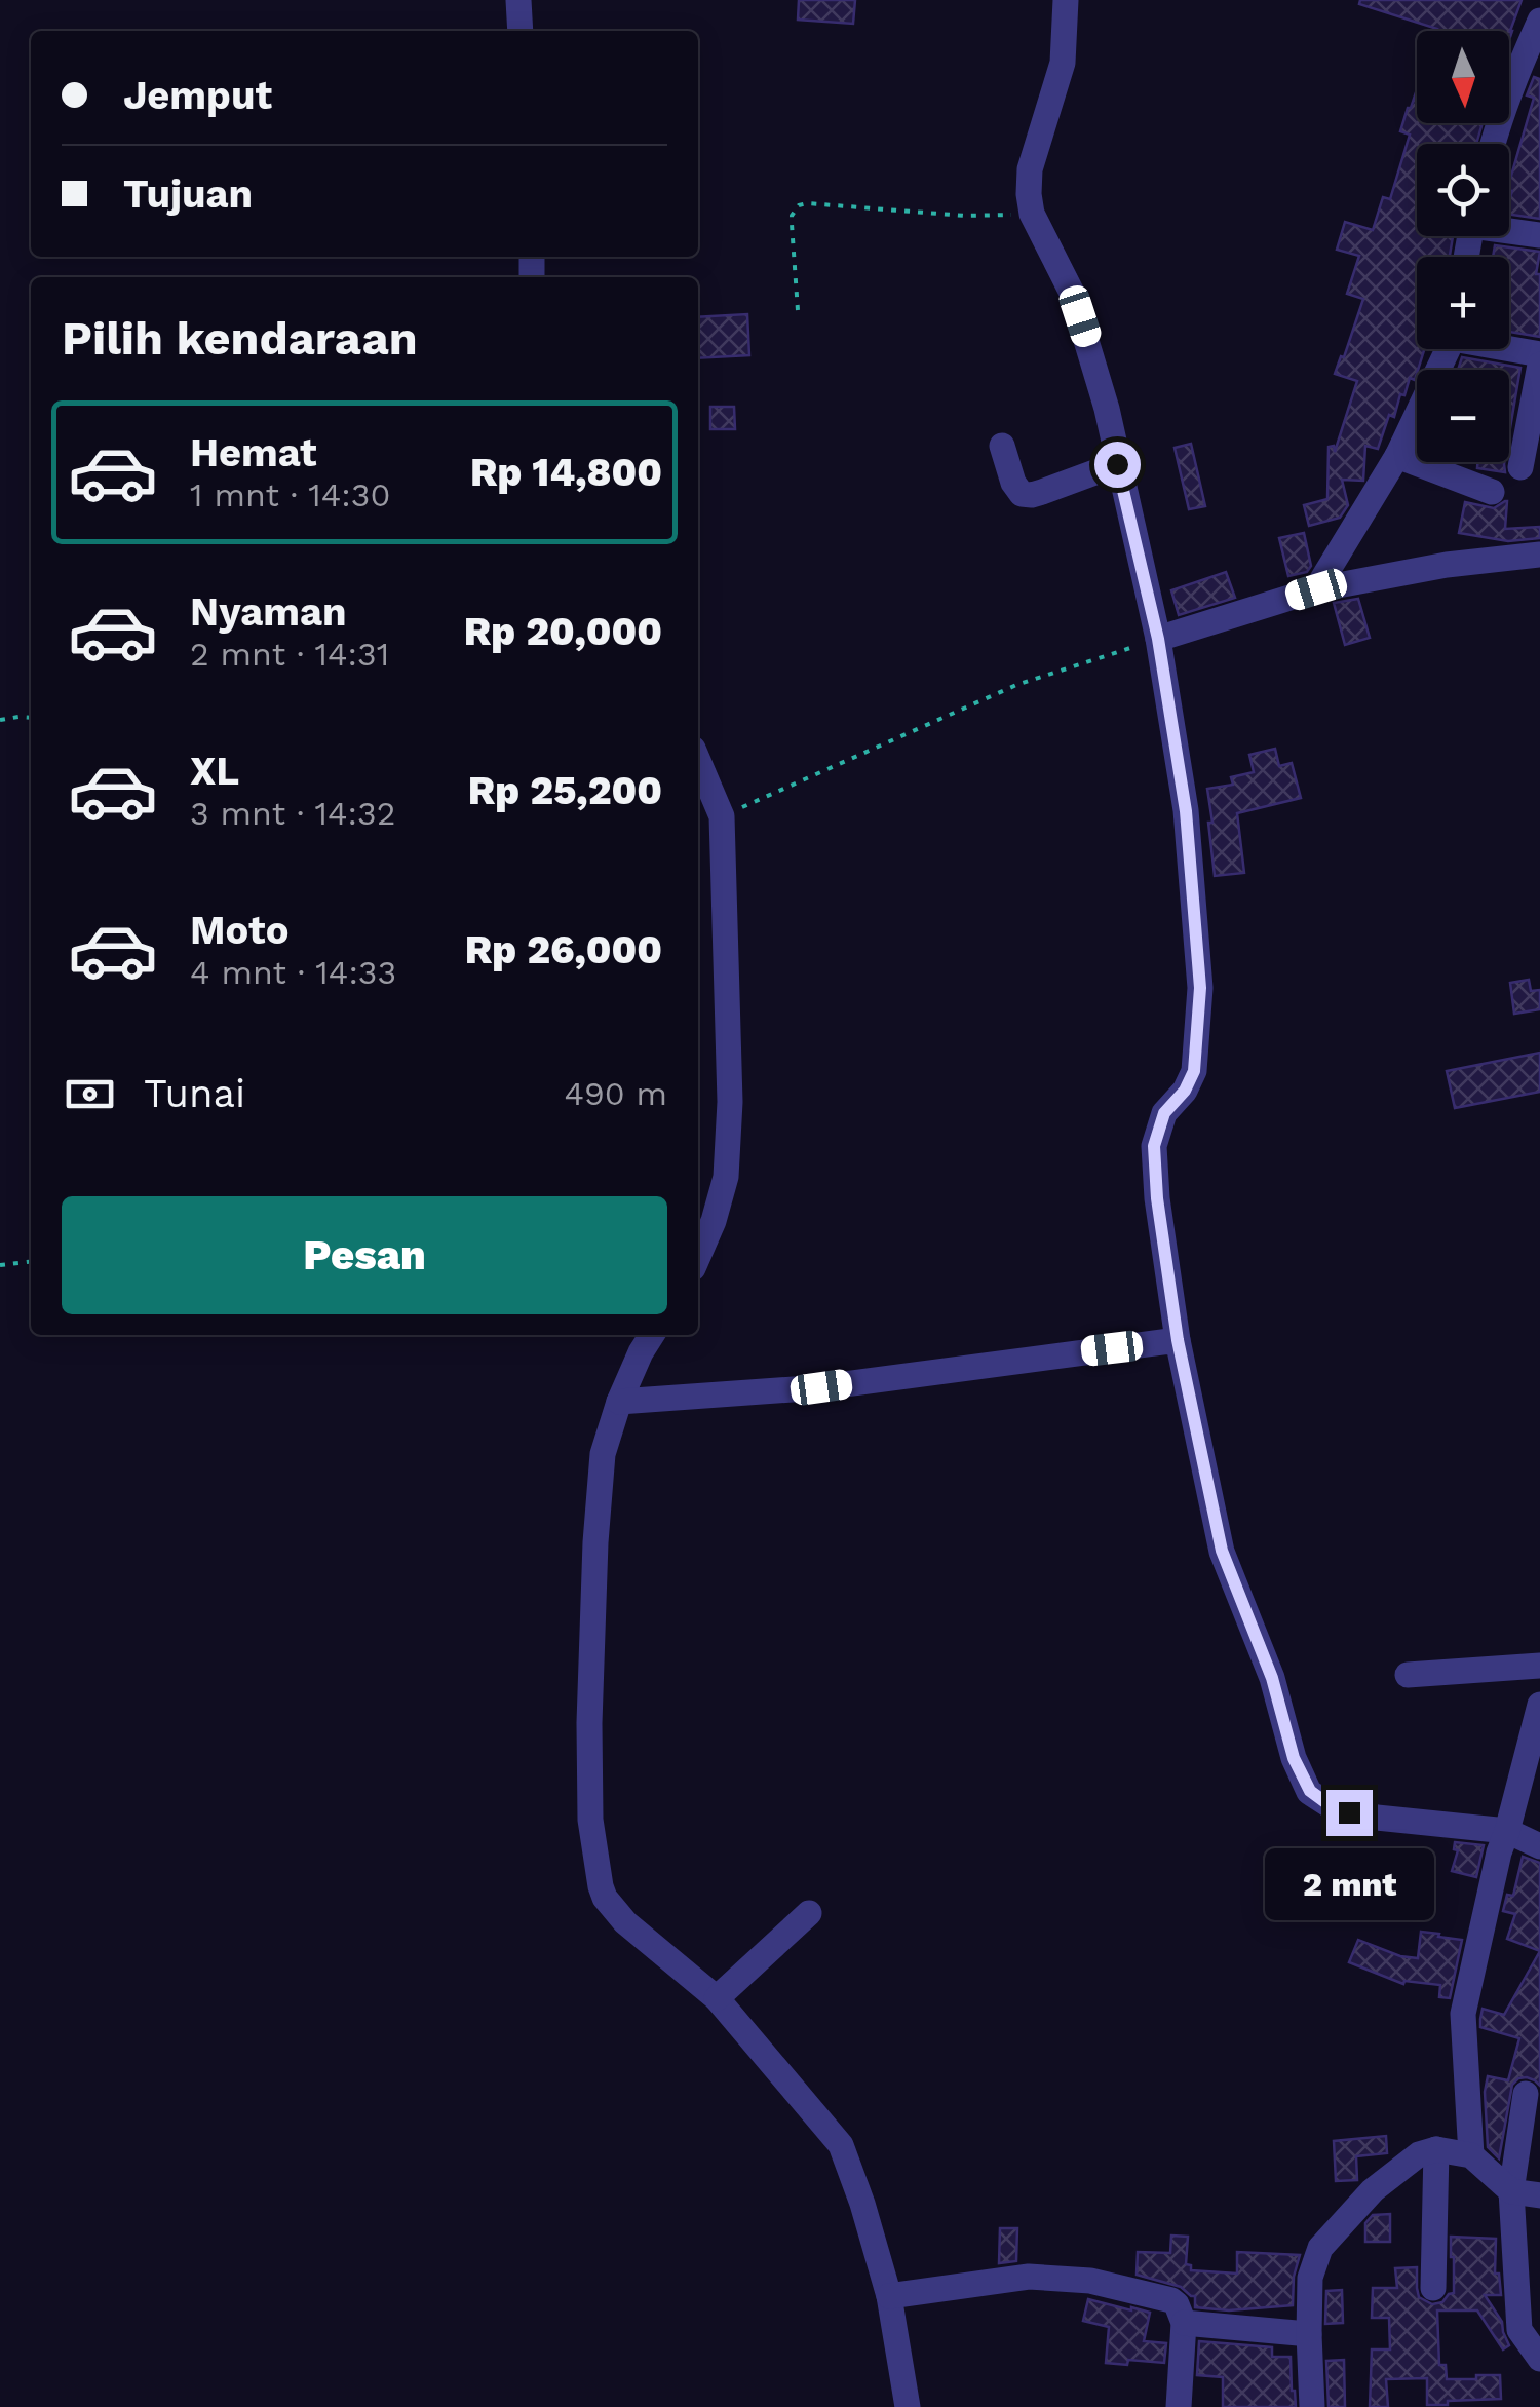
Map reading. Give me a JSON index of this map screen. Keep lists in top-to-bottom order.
{
  "north": "bottom",
  "page": {
    "map_buttons": ["+", "−"],
    "banner": ["Jemput", "Tujuan"],
    "heading": "Pilih kendaraan",
    "list": [
      {
        "name": "Hemat",
        "note": "1 mnt · 14:30",
        "value": "Rp 14,800"
      },
      {
        "name": "Nyaman",
        "note": "2 mnt · 14:31",
        "value": "Rp 20,000"
      },
      {
        "name": "XL",
        "note": "3 mnt · 14:32",
        "value": "Rp 25,200"
      },
      {
        "name": "Moto",
        "note": "4 mnt · 14:33",
        "value": "Rp 26,000"
      }
    ],
    "pay": ["Tunai", "490 m"],
    "buttons": "Pesan",
    "bubble": "2 mnt"
  }
}
